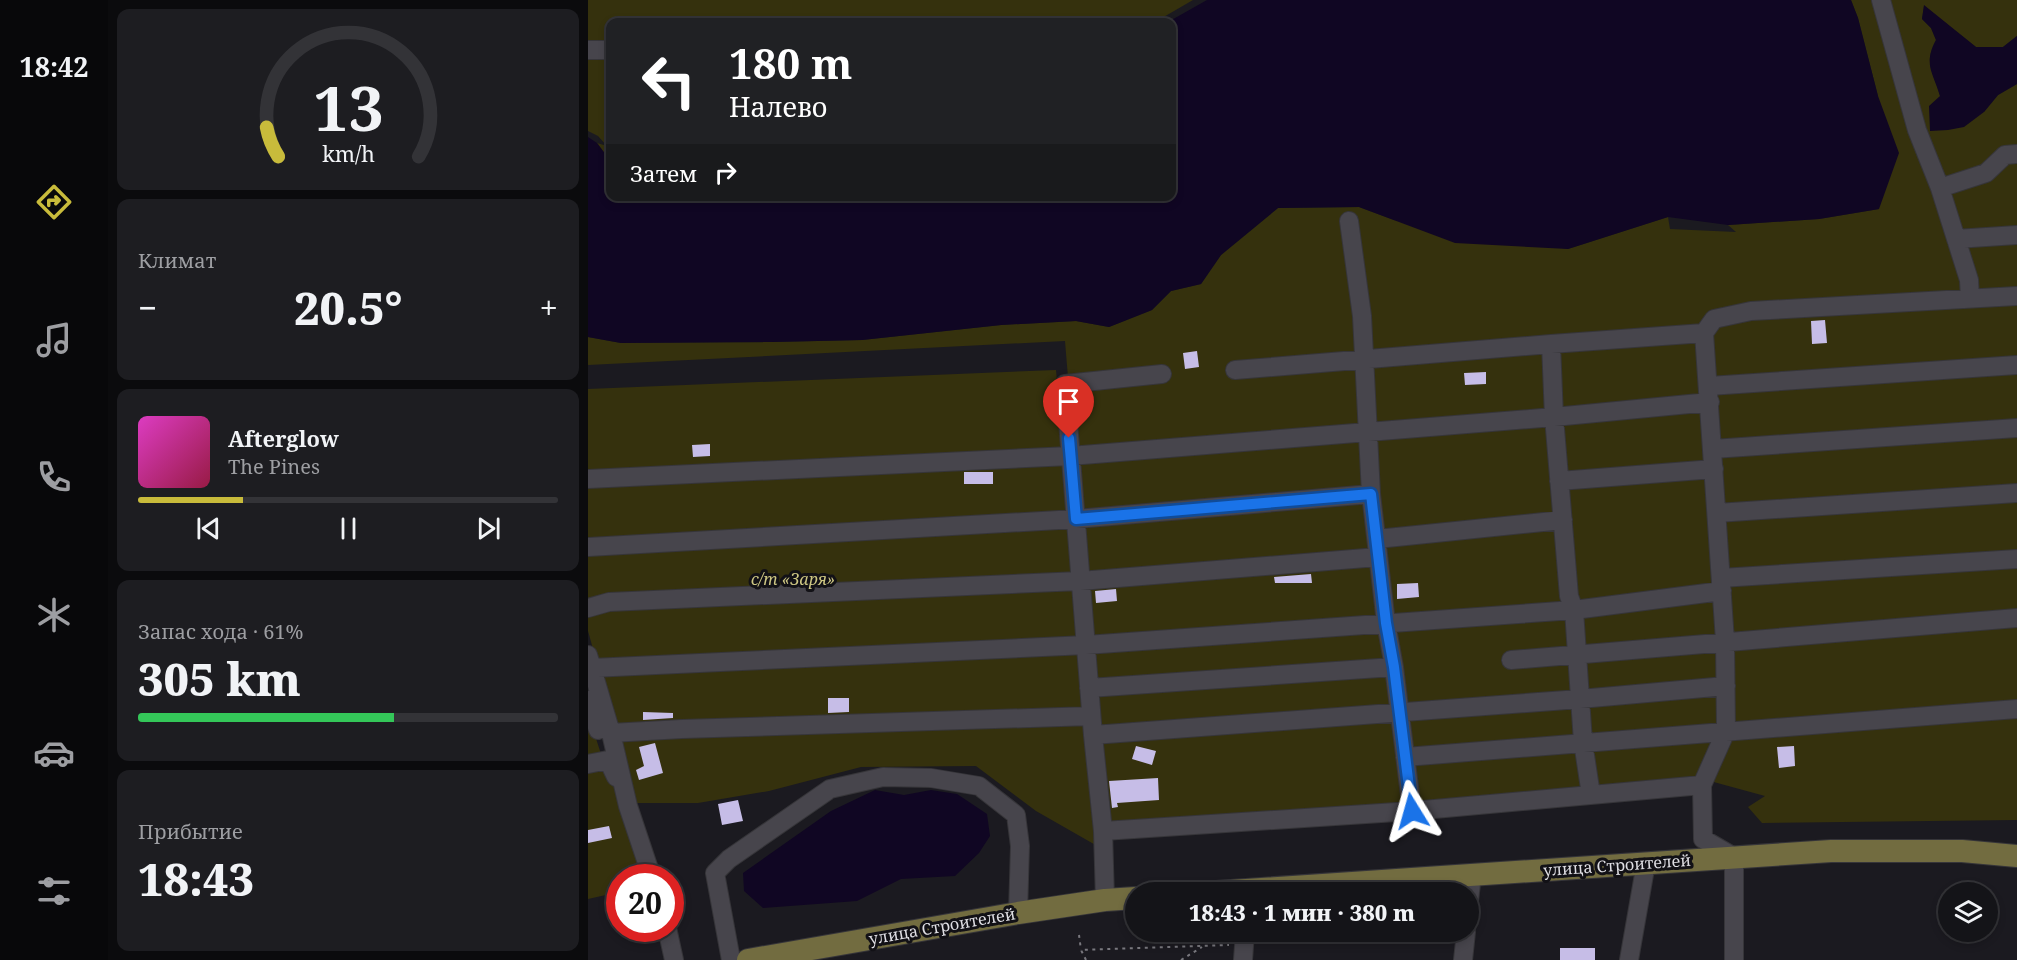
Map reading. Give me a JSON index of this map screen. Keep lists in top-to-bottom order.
{
  "streets": {
    "main road": ["улица Строителей"]
  },
  "parks": ["с/т «Заря»"],
  "page": {
    "tabs": "18:42",
    "turn": ["180 m", "Налево"],
    "then": "Затем",
    "tile": [
      "Климат",
      ["Запас хода · 61%", "305 km"],
      ["Прибытие", "18:43"]
    ],
    "heat": ["−", "20.5°", "+"],
    "song": ["Afterglow", "The Pines"],
    "limit": "20",
    "trip": "18:43 · 1 мин · 380 m",
    "gauge": ["13", "km/h"]
  }
}
